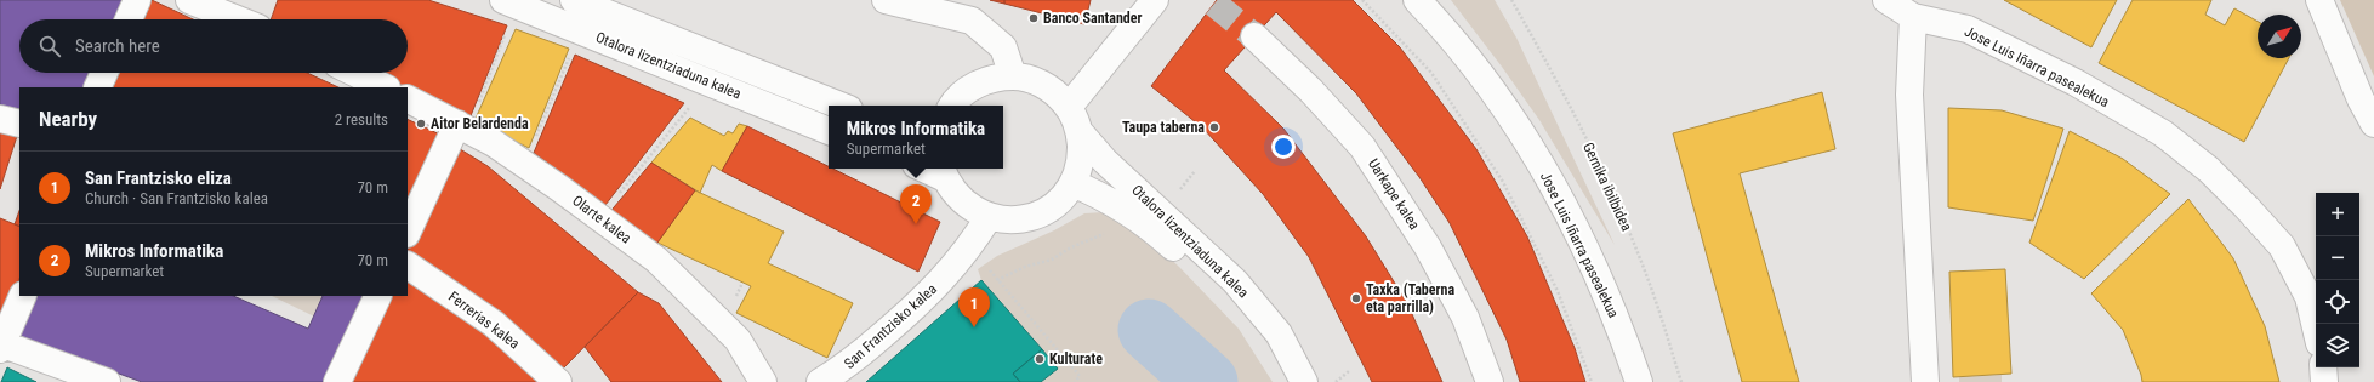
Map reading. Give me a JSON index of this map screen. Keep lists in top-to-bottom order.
{
  "streets": {
    "street": [
      "Otalora lizentziaduna kalea",
      "Jose Luis Iñarra pasealekua",
      "Uarkape kalea",
      "Olarte kalea",
      "Ferrerias kalea",
      "San Frantzisko kalea"
    ],
    "path": ["Gernika ibilbidea"]
  },
  "places": [
    "Banco Santander",
    "Aitor Belardenda",
    "Taupa taberna",
    "Taxka (Taberna eta parrilla)",
    "Kulturate"
  ],
  "north": "top right",
  "page": {
    "search": "Search here",
    "heading": ["Nearby", "2 results"],
    "popup": ["Mikros Informatika", "Supermarket"],
    "list": [
      {
        "mark": "1",
        "name": "San Frantzisko eliza",
        "note": "Church · San Frantzisko kalea",
        "value": "70 m"
      },
      {
        "mark": "2",
        "name": "Mikros Informatika",
        "note": "Supermarket",
        "value": "70 m"
      }
    ],
    "pins": ["2", "1"],
    "map_buttons": ["+", "−"]
  }
}
